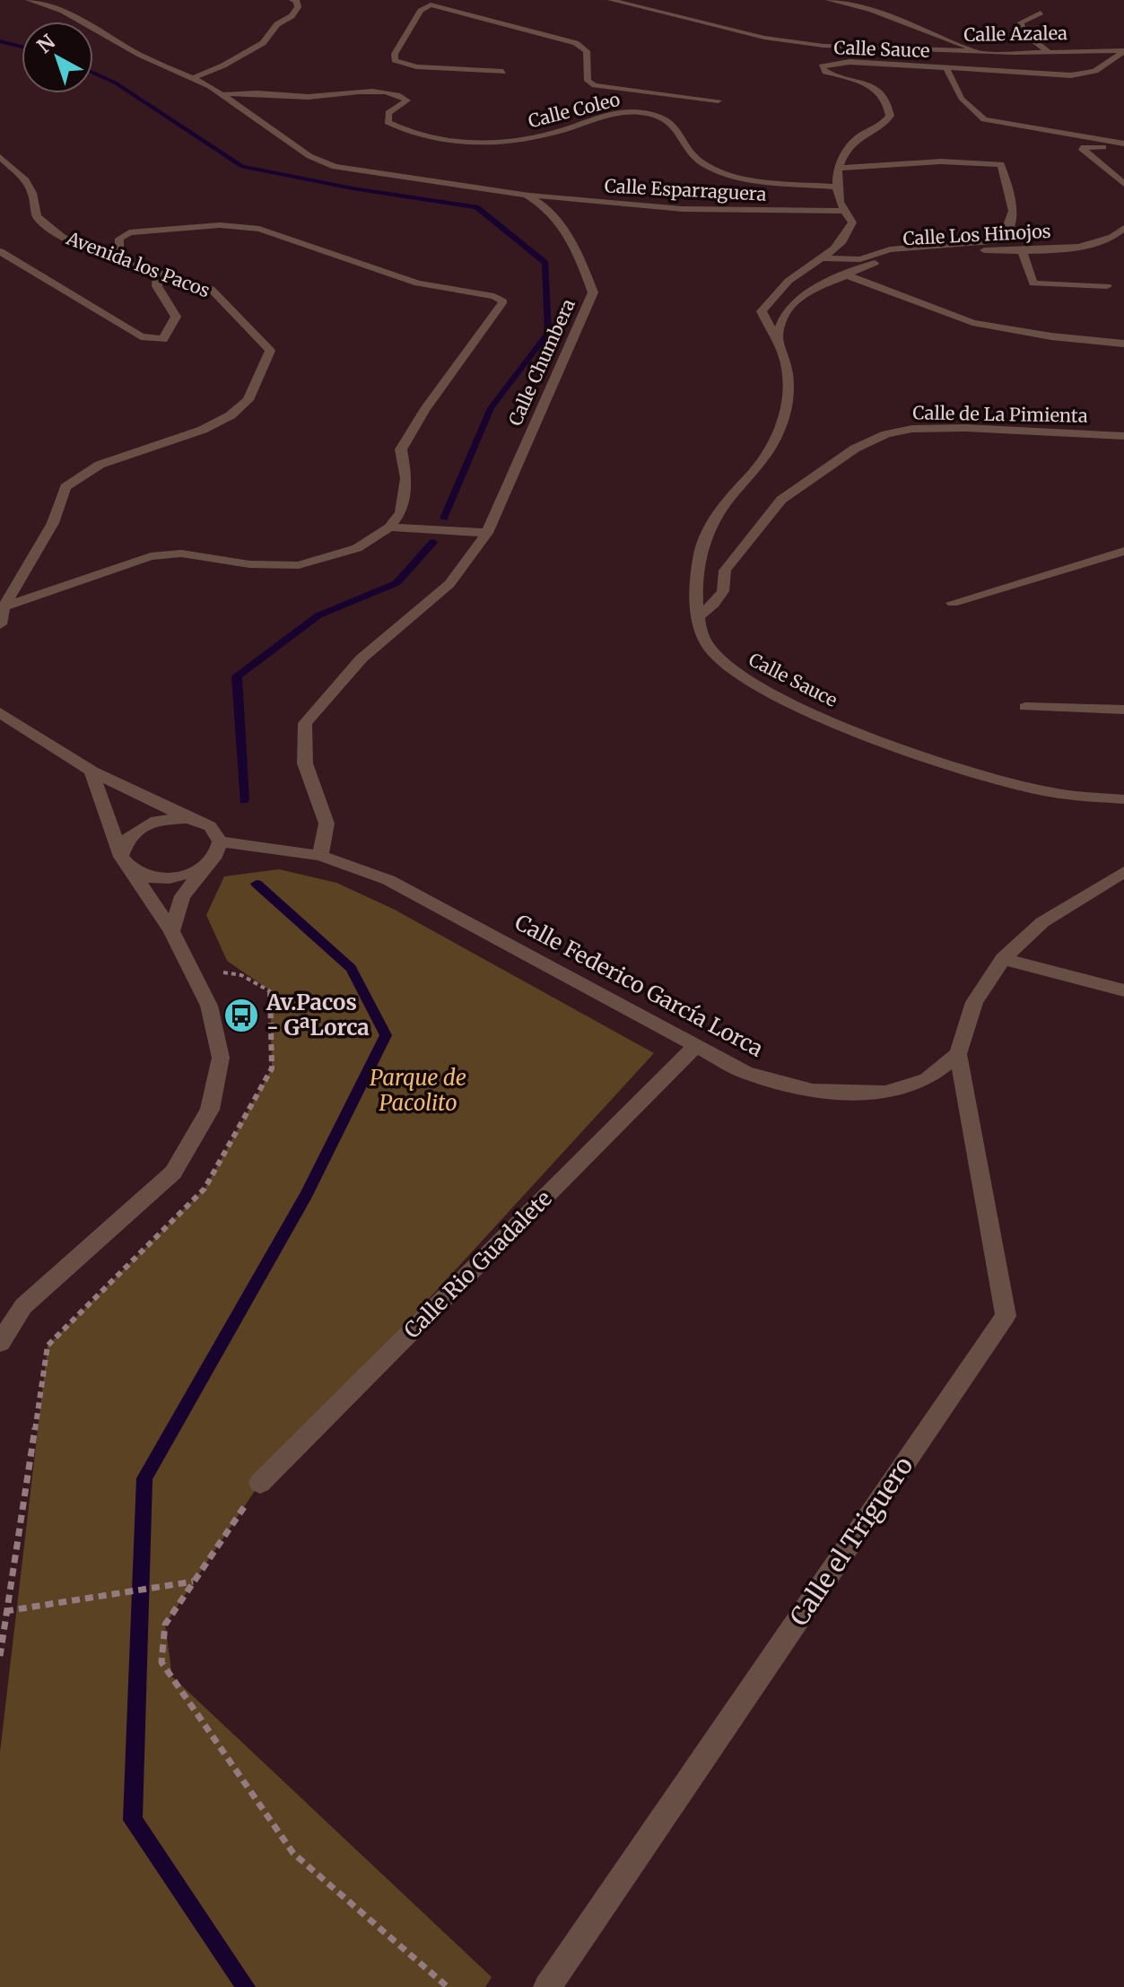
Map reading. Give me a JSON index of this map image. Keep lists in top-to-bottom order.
{
  "streets": {
    "street": [
      "Calle Azalea",
      "Calle Sauce",
      "Calle Coleo",
      "Calle Esparraguera",
      "Calle Los Hinojos",
      "Avenida los Pacos",
      "Calle Chumbera",
      "Calle de La Pimienta",
      "Calle Federico García Lorca",
      "Calle Rio Guadalete",
      "Calle el Triguero"
    ]
  },
  "crossings": [
    ["Calle Azalea", "Calle Sauce"],
    ["Calle Sauce", "Calle Coleo"],
    ["Calle Sauce", "Calle Esparraguera"],
    ["Calle Sauce", "Calle Los Hinojos"],
    ["Calle Sauce", "Calle de La Pimienta"],
    ["Calle Coleo", "Calle Chumbera"],
    ["Calle Esparraguera", "Calle Chumbera"],
    ["Calle Chumbera", "Calle Federico García Lorca"],
    ["Calle Federico García Lorca", "Calle Rio Guadalete"],
    ["Calle Federico García Lorca", "Calle el Triguero"]
  ],
  "parks": ["Parque de Pacolito"],
  "places": {
    "bus stop": ["Av.Pacos - GªLorca"]
  },
  "north": "top left"
}
